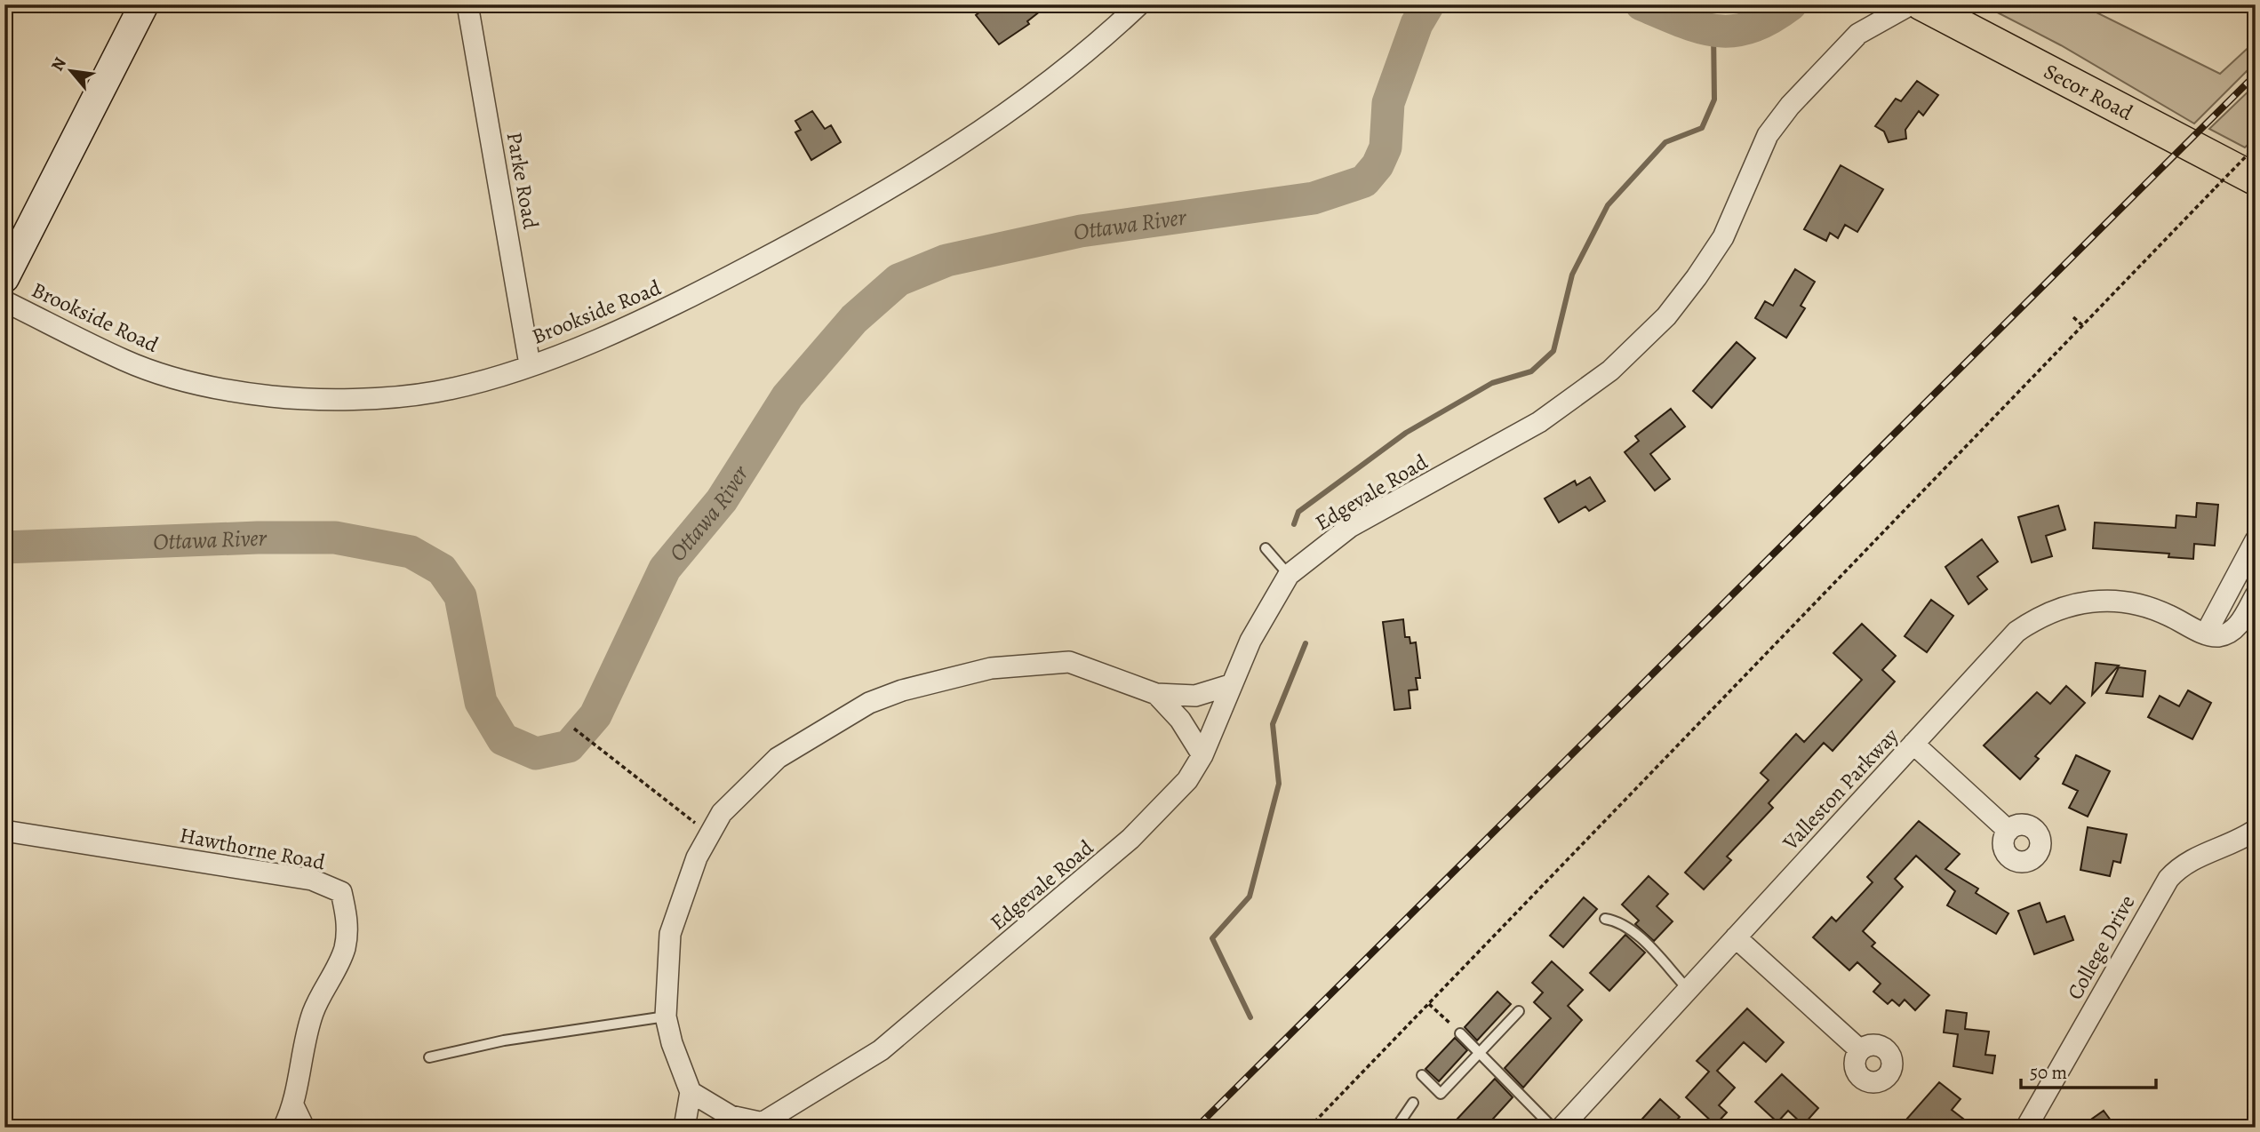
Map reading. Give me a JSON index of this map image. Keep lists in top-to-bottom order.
{
  "streets": {
    "main road": ["Secor Road"],
    "street": [
      "Parke Road",
      "Brookside Road",
      "Edgevale Road",
      "Valleston Parkway",
      "Hawthorne Road",
      "College Drive"
    ]
  },
  "crossings": [
    ["Secor Road", "Edgevale Road"],
    ["Parke Road", "Brookside Road"]
  ],
  "water": ["Ottawa River"],
  "scale_bar": "50 m",
  "north": "top left"
}
